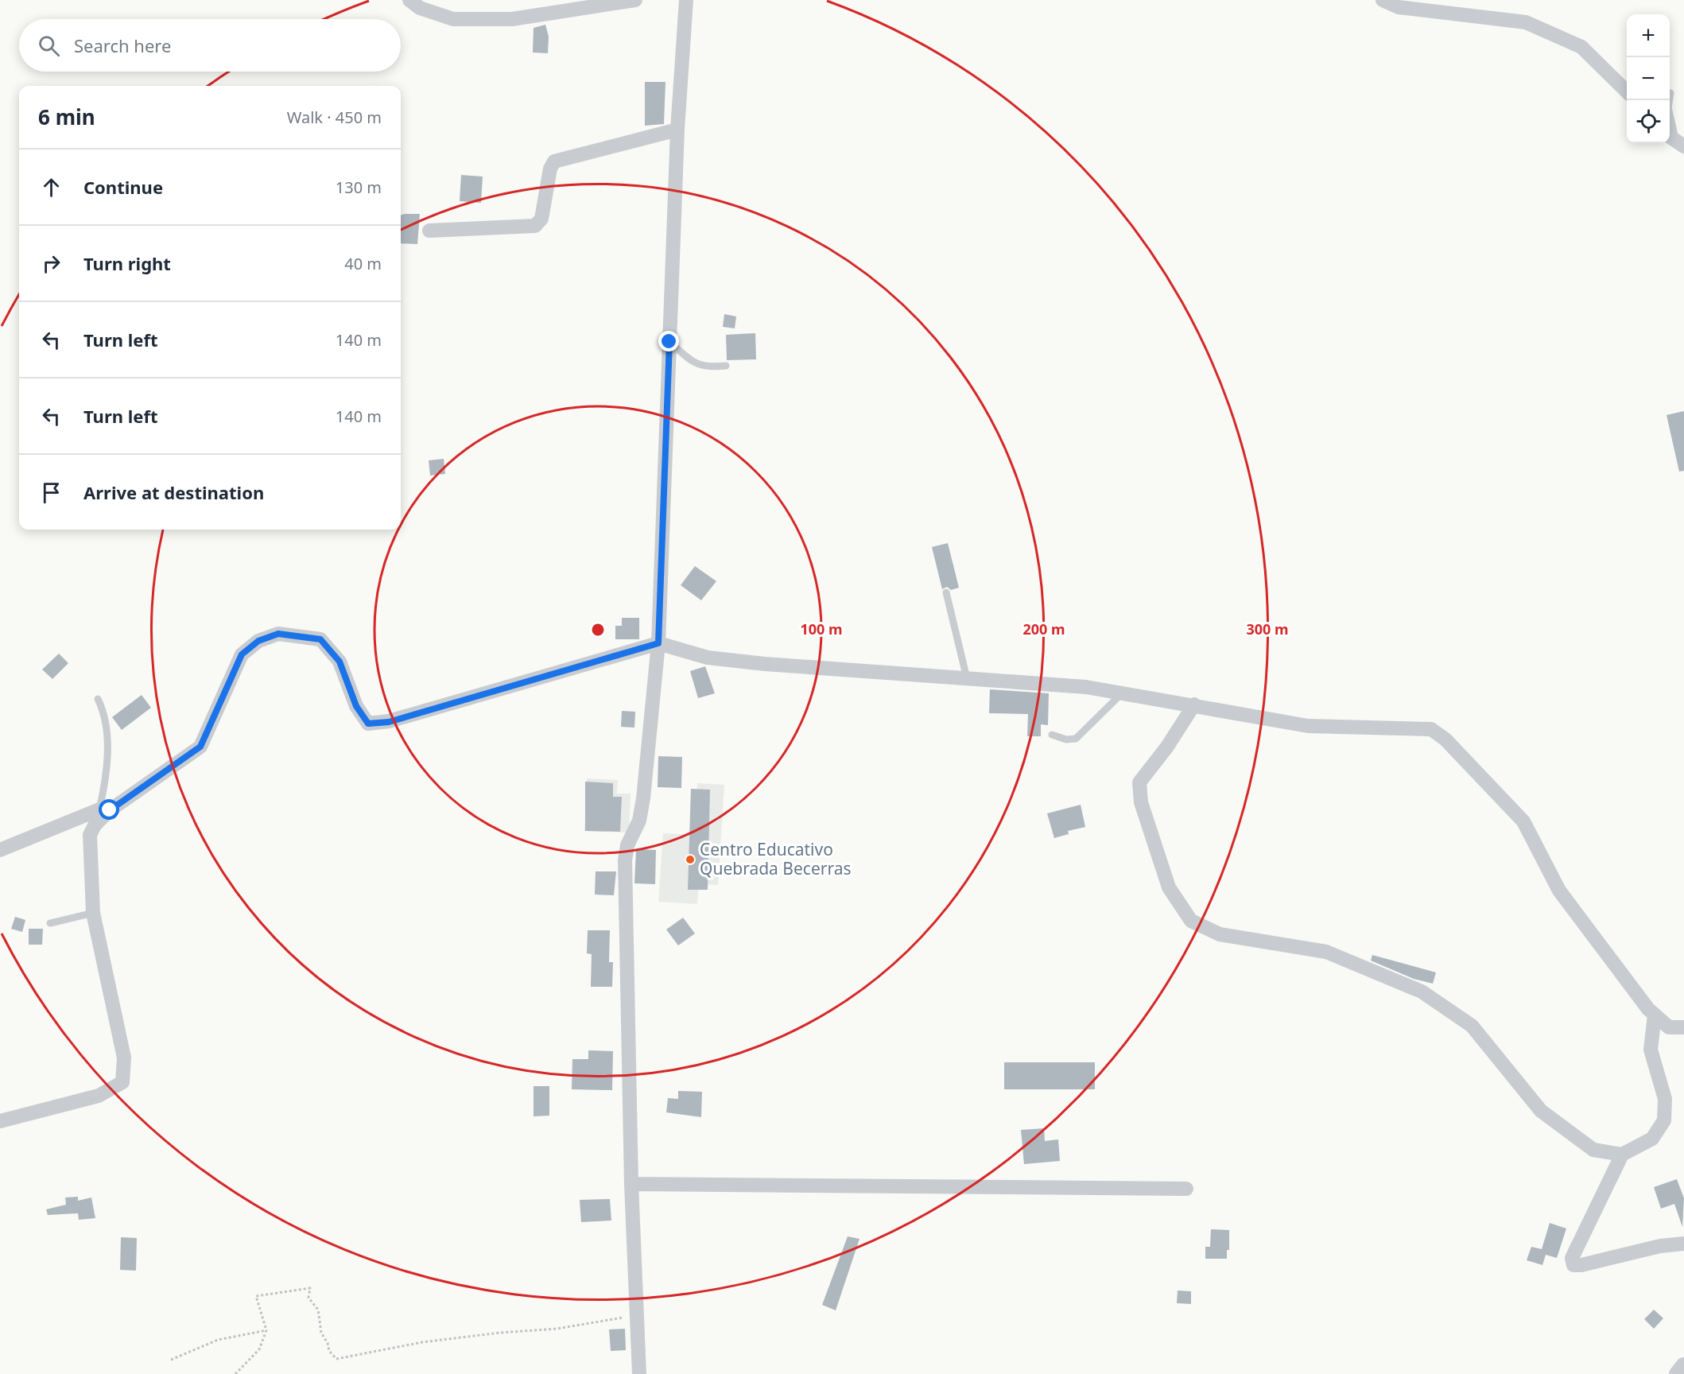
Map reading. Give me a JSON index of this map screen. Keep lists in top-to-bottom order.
{
  "places": ["Centro Educativo Quebrada Becerras"],
  "page": {
    "map_buttons": ["+", "−"],
    "search": "Search here",
    "heading": ["6 min", "Walk · 450 m"],
    "list": [
      ["Continue", "130 m"],
      ["Turn right", "40 m"],
      ["Turn left", "140 m"],
      ["Turn left", "140 m"],
      "Arrive at destination"
    ]
  },
  "rings": ["100 m", "200 m", "300 m"]
}
